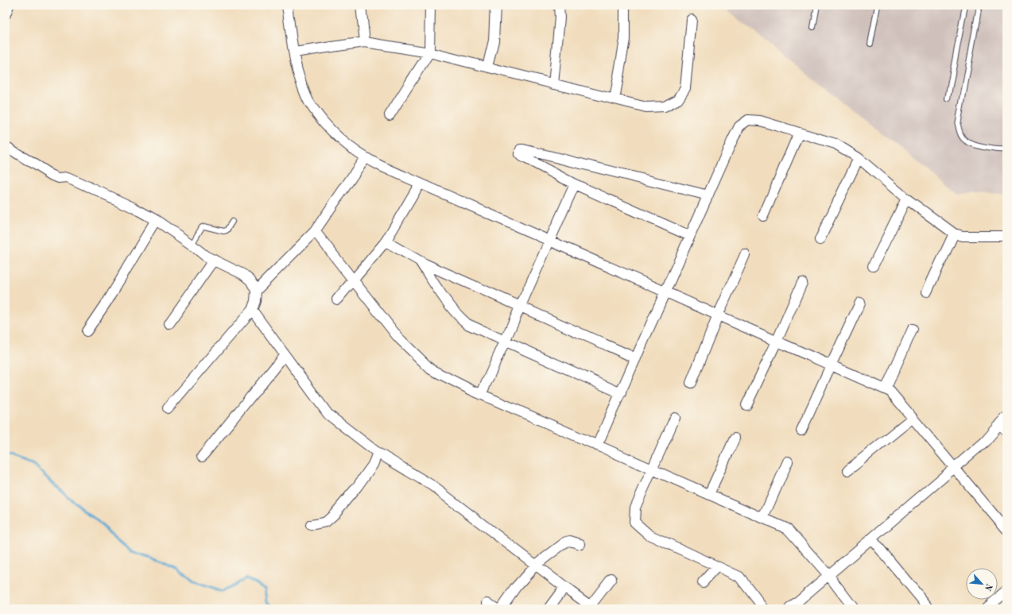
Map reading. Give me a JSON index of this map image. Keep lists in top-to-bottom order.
{
  "north": "bottom right"
}
